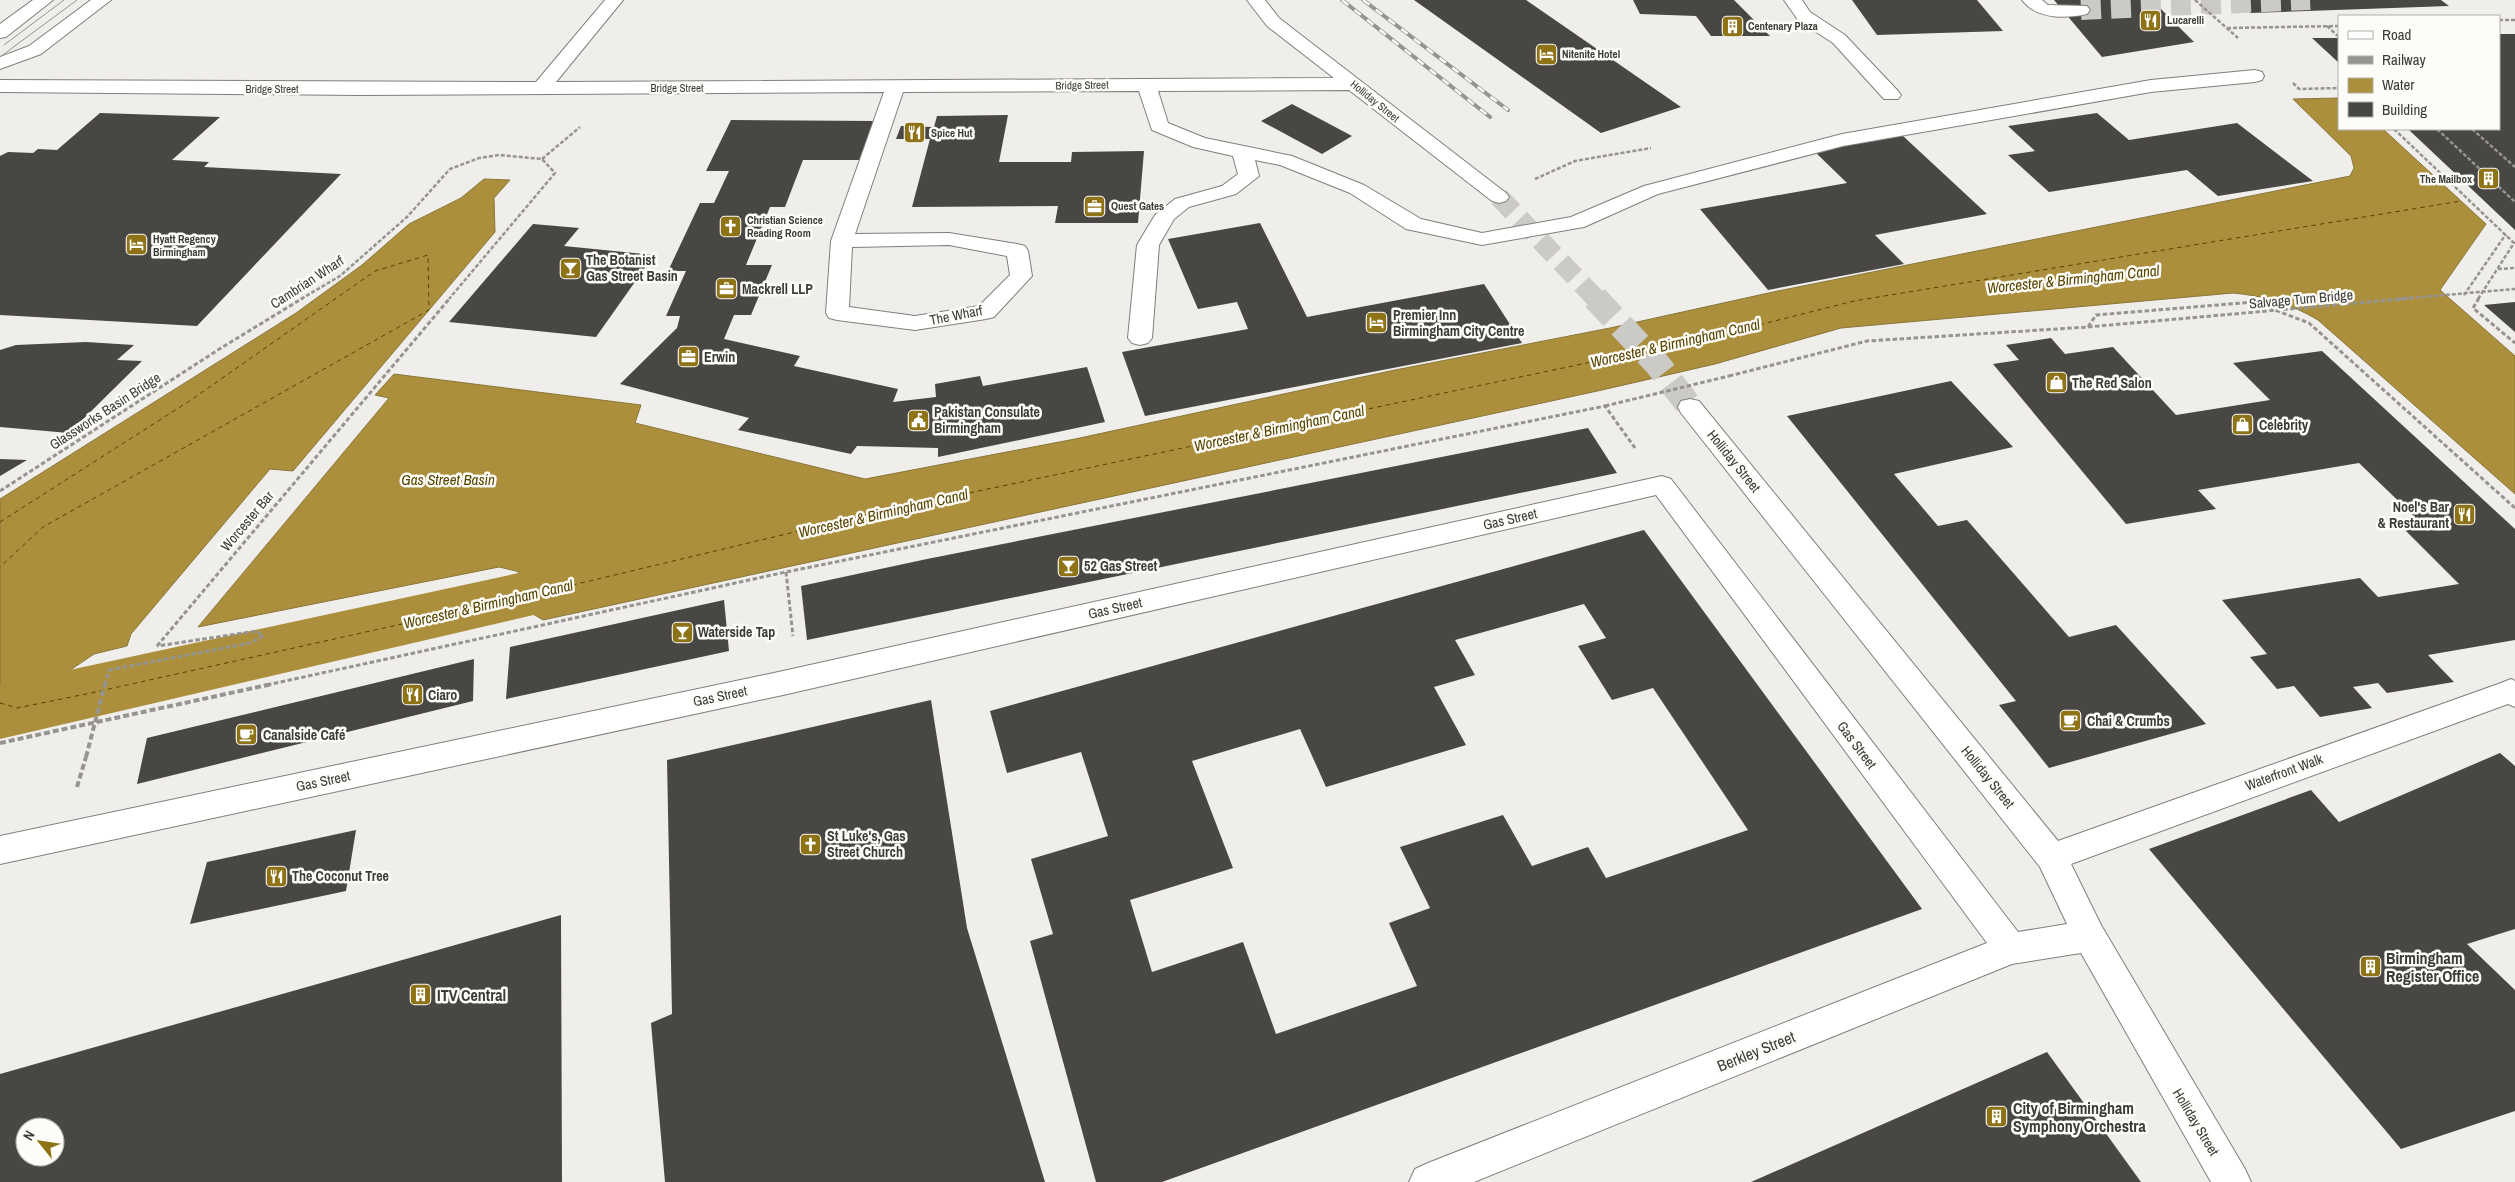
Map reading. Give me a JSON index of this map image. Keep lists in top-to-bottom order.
{
  "streets": {
    "street": [
      "Bridge Street",
      "Holliday Street",
      "The Wharf",
      "Gas Street",
      "Waterfront Walk",
      "Berkley Street"
    ],
    "path": [
      "Cambrian Wharf",
      "Salvage Turn Bridge",
      "Glassworks Basin Bridge",
      "Worcester Bar"
    ]
  },
  "crossings": [
    ["Bridge Street", "Holliday Street"],
    ["Bridge Street", "The Wharf"],
    ["Holliday Street", "Waterfront Walk"],
    ["Holliday Street", "Berkley Street"],
    ["Cambrian Wharf", "Glassworks Basin Bridge"],
    ["Cambrian Wharf", "Worcester Bar"],
    ["Gas Street", "Berkley Street"]
  ],
  "water": ["Worcester & Birmingham Canal", "Gas Street Basin"],
  "places": {
    "restaurant": [
      "Lucarelli",
      "Spice Hut",
      "Noel's Bar & Restaurant",
      "Ciaro",
      "The Coconut Tree"
    ],
    "building": [
      "Centenary Plaza",
      "The Mailbox",
      "Birmingham Register Office",
      "ITV Central",
      "City of Birmingham Symphony Orchestra"
    ],
    "hotel": ["Nitenite Hotel", "Hyatt Regency Birmingham", "Premier Inn Birmingham City Centre"],
    "office": ["Quest Gates", "Mackrell LLP", "Erwin"],
    "church": ["Christian Science Reading Room", "St Luke's, Gas Street Church"],
    "bar": ["The Botanist Gas Street Basin", "52 Gas Street", "Waterside Tap"],
    "shop": ["The Red Salon", "Celebrity"],
    "public building": ["Pakistan Consulate Birmingham"],
    "cafe": ["Chai & Crumbs", "Canalside Café"]
  },
  "legend": [
    "Road",
    "Railway",
    "Water",
    "Building"
  ],
  "north": "top left"
}
